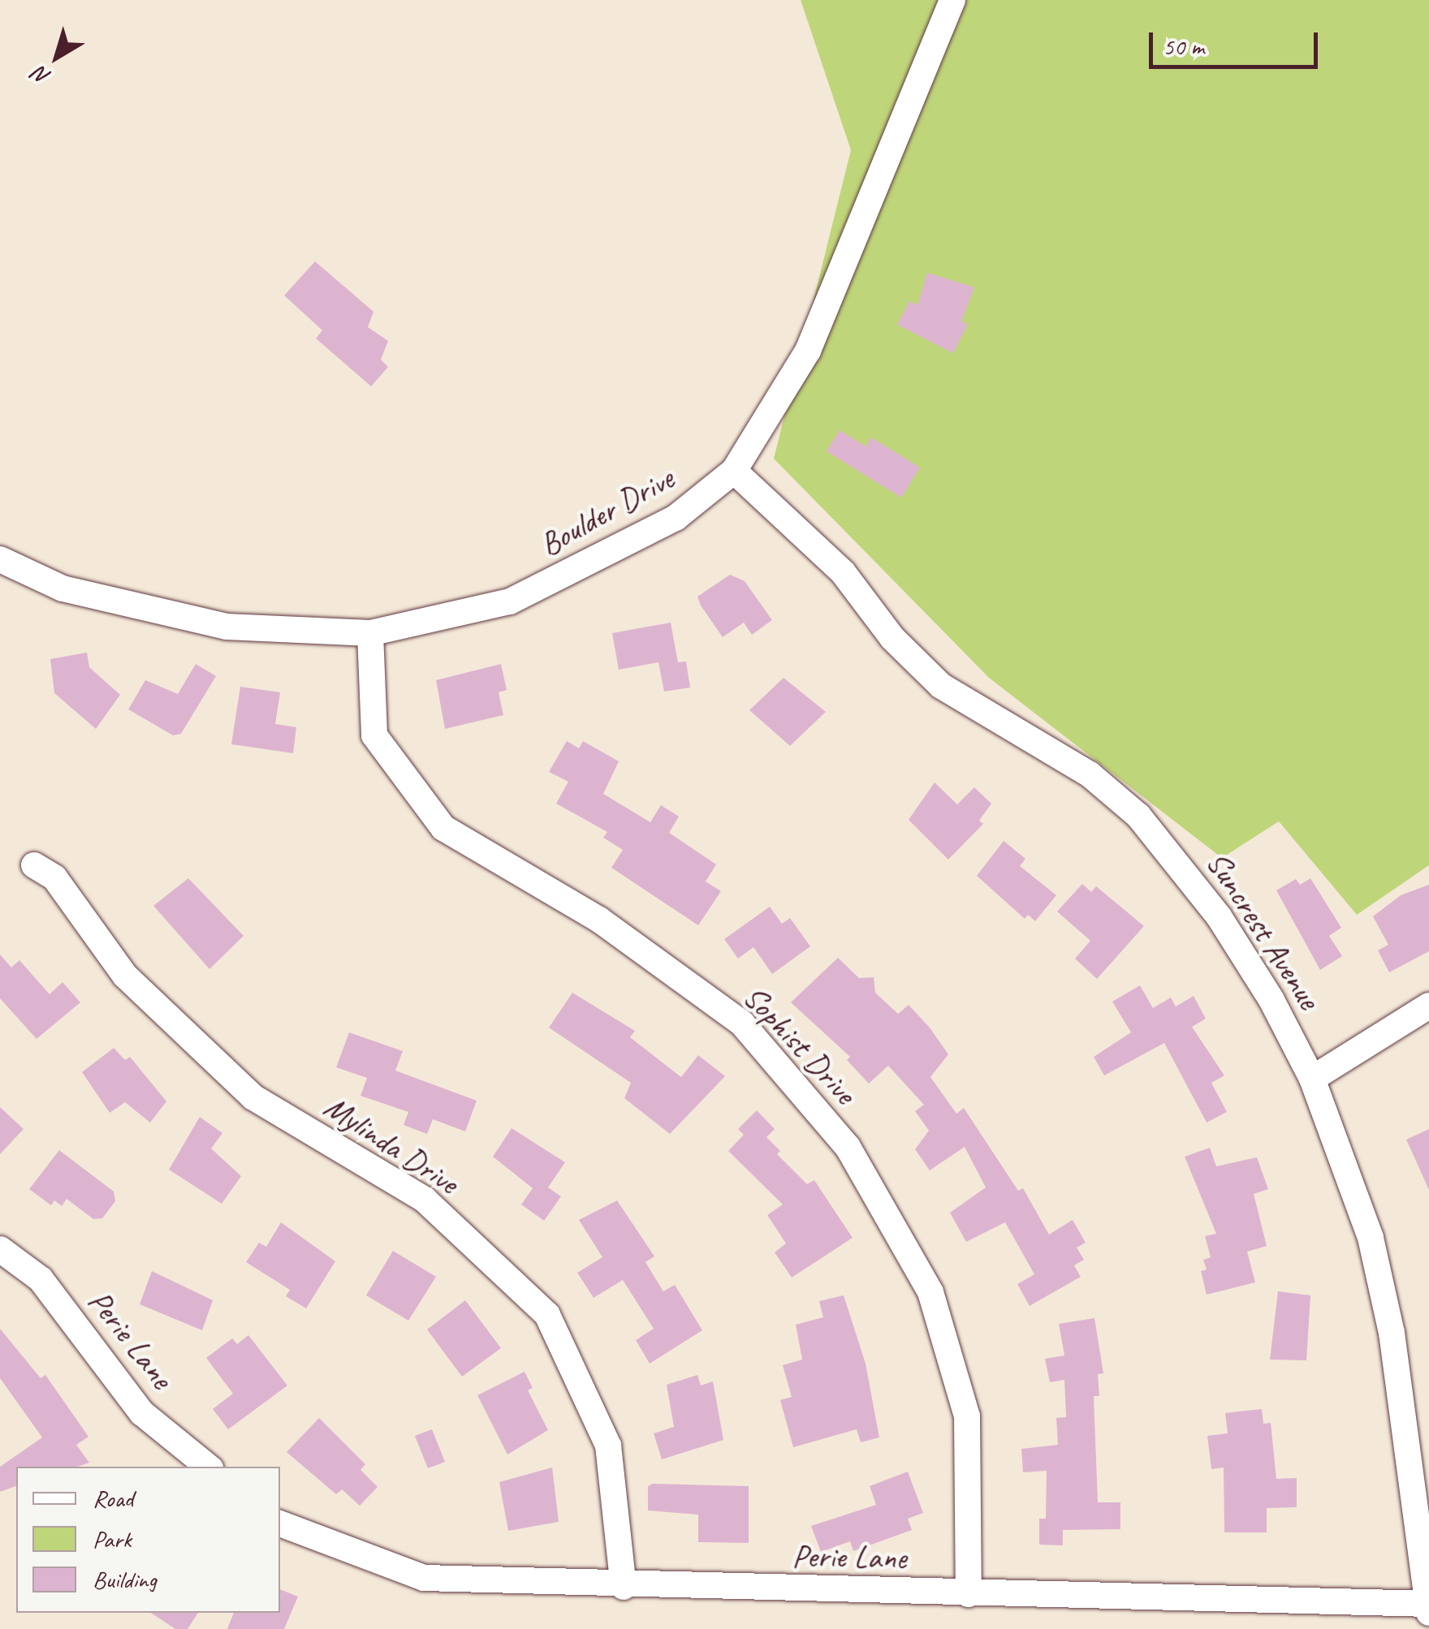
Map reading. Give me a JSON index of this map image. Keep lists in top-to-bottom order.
{
  "streets": {
    "street": [
      "Boulder Drive",
      "Suncrest Avenue",
      "Sophist Drive",
      "Mylinda Drive",
      "Perie Lane"
    ]
  },
  "crossings": [
    ["Boulder Drive", "Suncrest Avenue"],
    ["Boulder Drive", "Sophist Drive"],
    ["Suncrest Avenue", "Perie Lane"],
    ["Sophist Drive", "Perie Lane"],
    ["Mylinda Drive", "Perie Lane"]
  ],
  "legend": ["Road", "Park", "Building"],
  "scale_bar": "50 m",
  "north": "bottom left"
}
